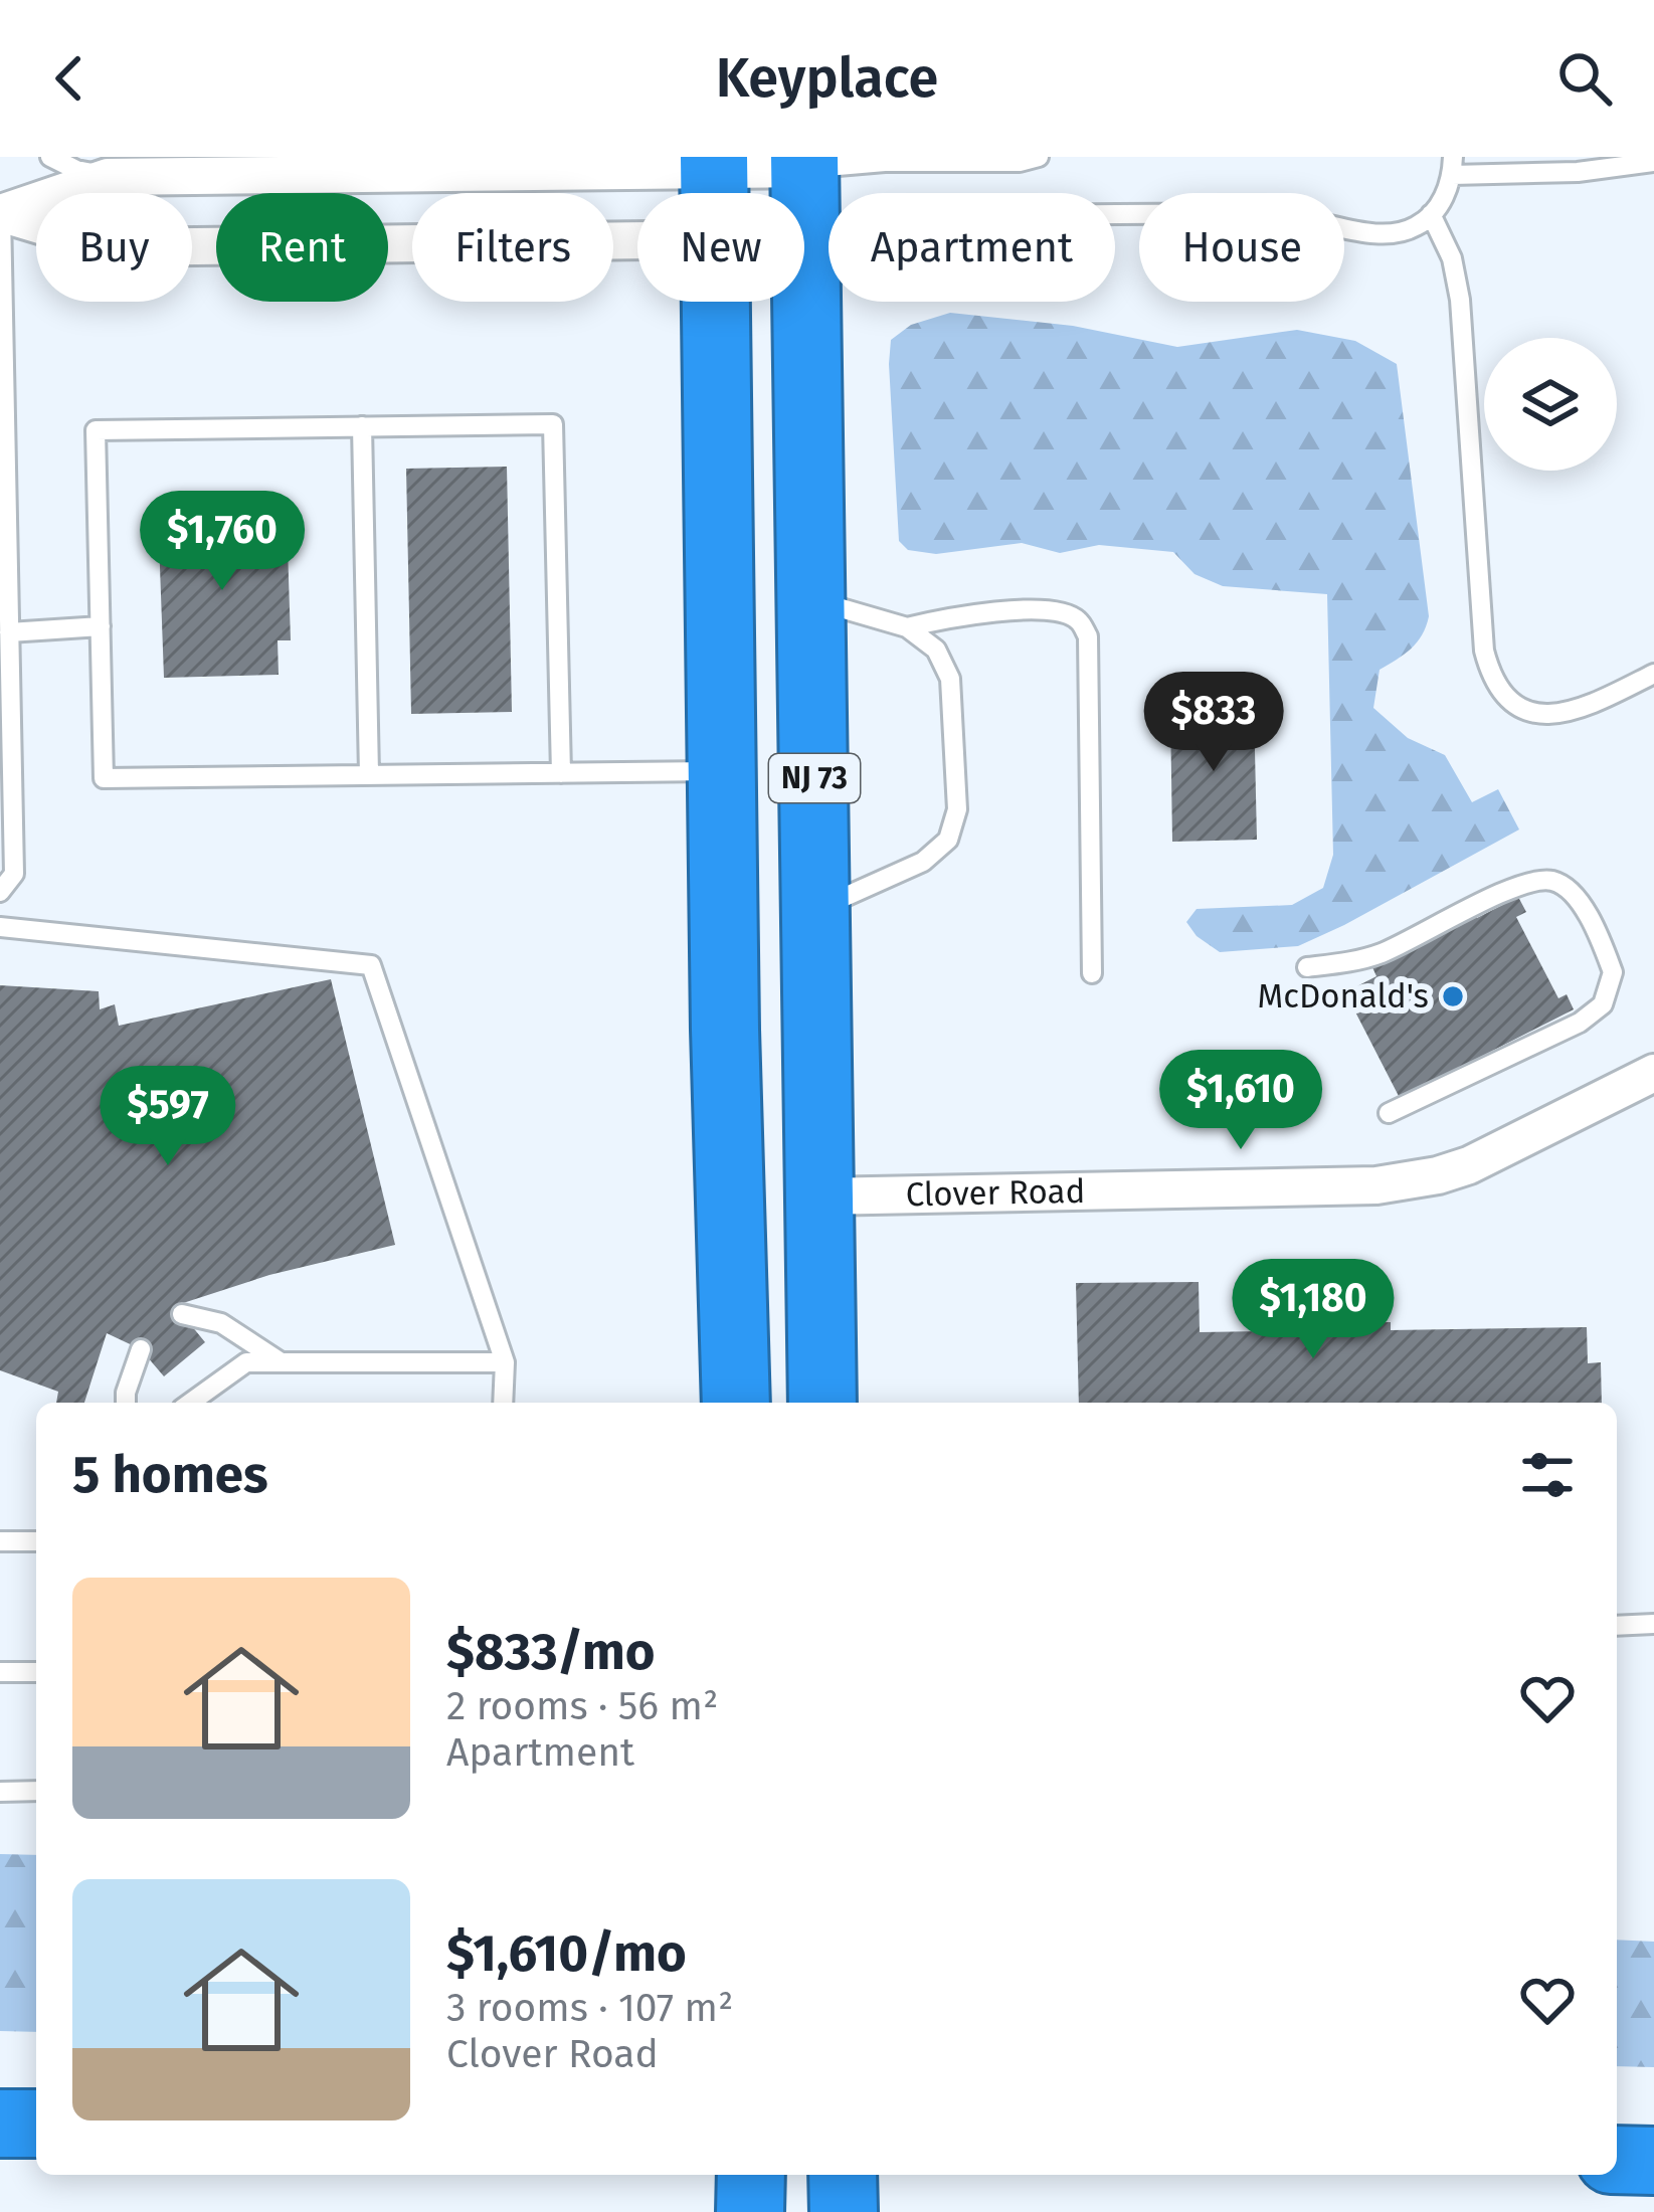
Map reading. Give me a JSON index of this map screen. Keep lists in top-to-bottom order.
{
  "streets": {
    "highway": ["NJ 73"],
    "street": ["Clover Road"]
  },
  "crossings": [
    ["NJ 73", "Clover Road"]
  ],
  "places": ["McDonald's"],
  "page": {
    "header": "Keyplace",
    "chip": [
      "Buy",
      "Rent",
      "Filters",
      "New",
      "Apartment",
      "House"
    ],
    "price": [
      "$1,760",
      "$833",
      "$1,610",
      "$597",
      "$1,180"
    ],
    "heading": "5 homes",
    "list": [
      {
        "name": "$833/mo",
        "note": "2 rooms · 56 m² · Apartment"
      },
      {
        "name": "$1,610/mo",
        "note": "3 rooms · 107 m² · Clover Road"
      }
    ]
  }
}
